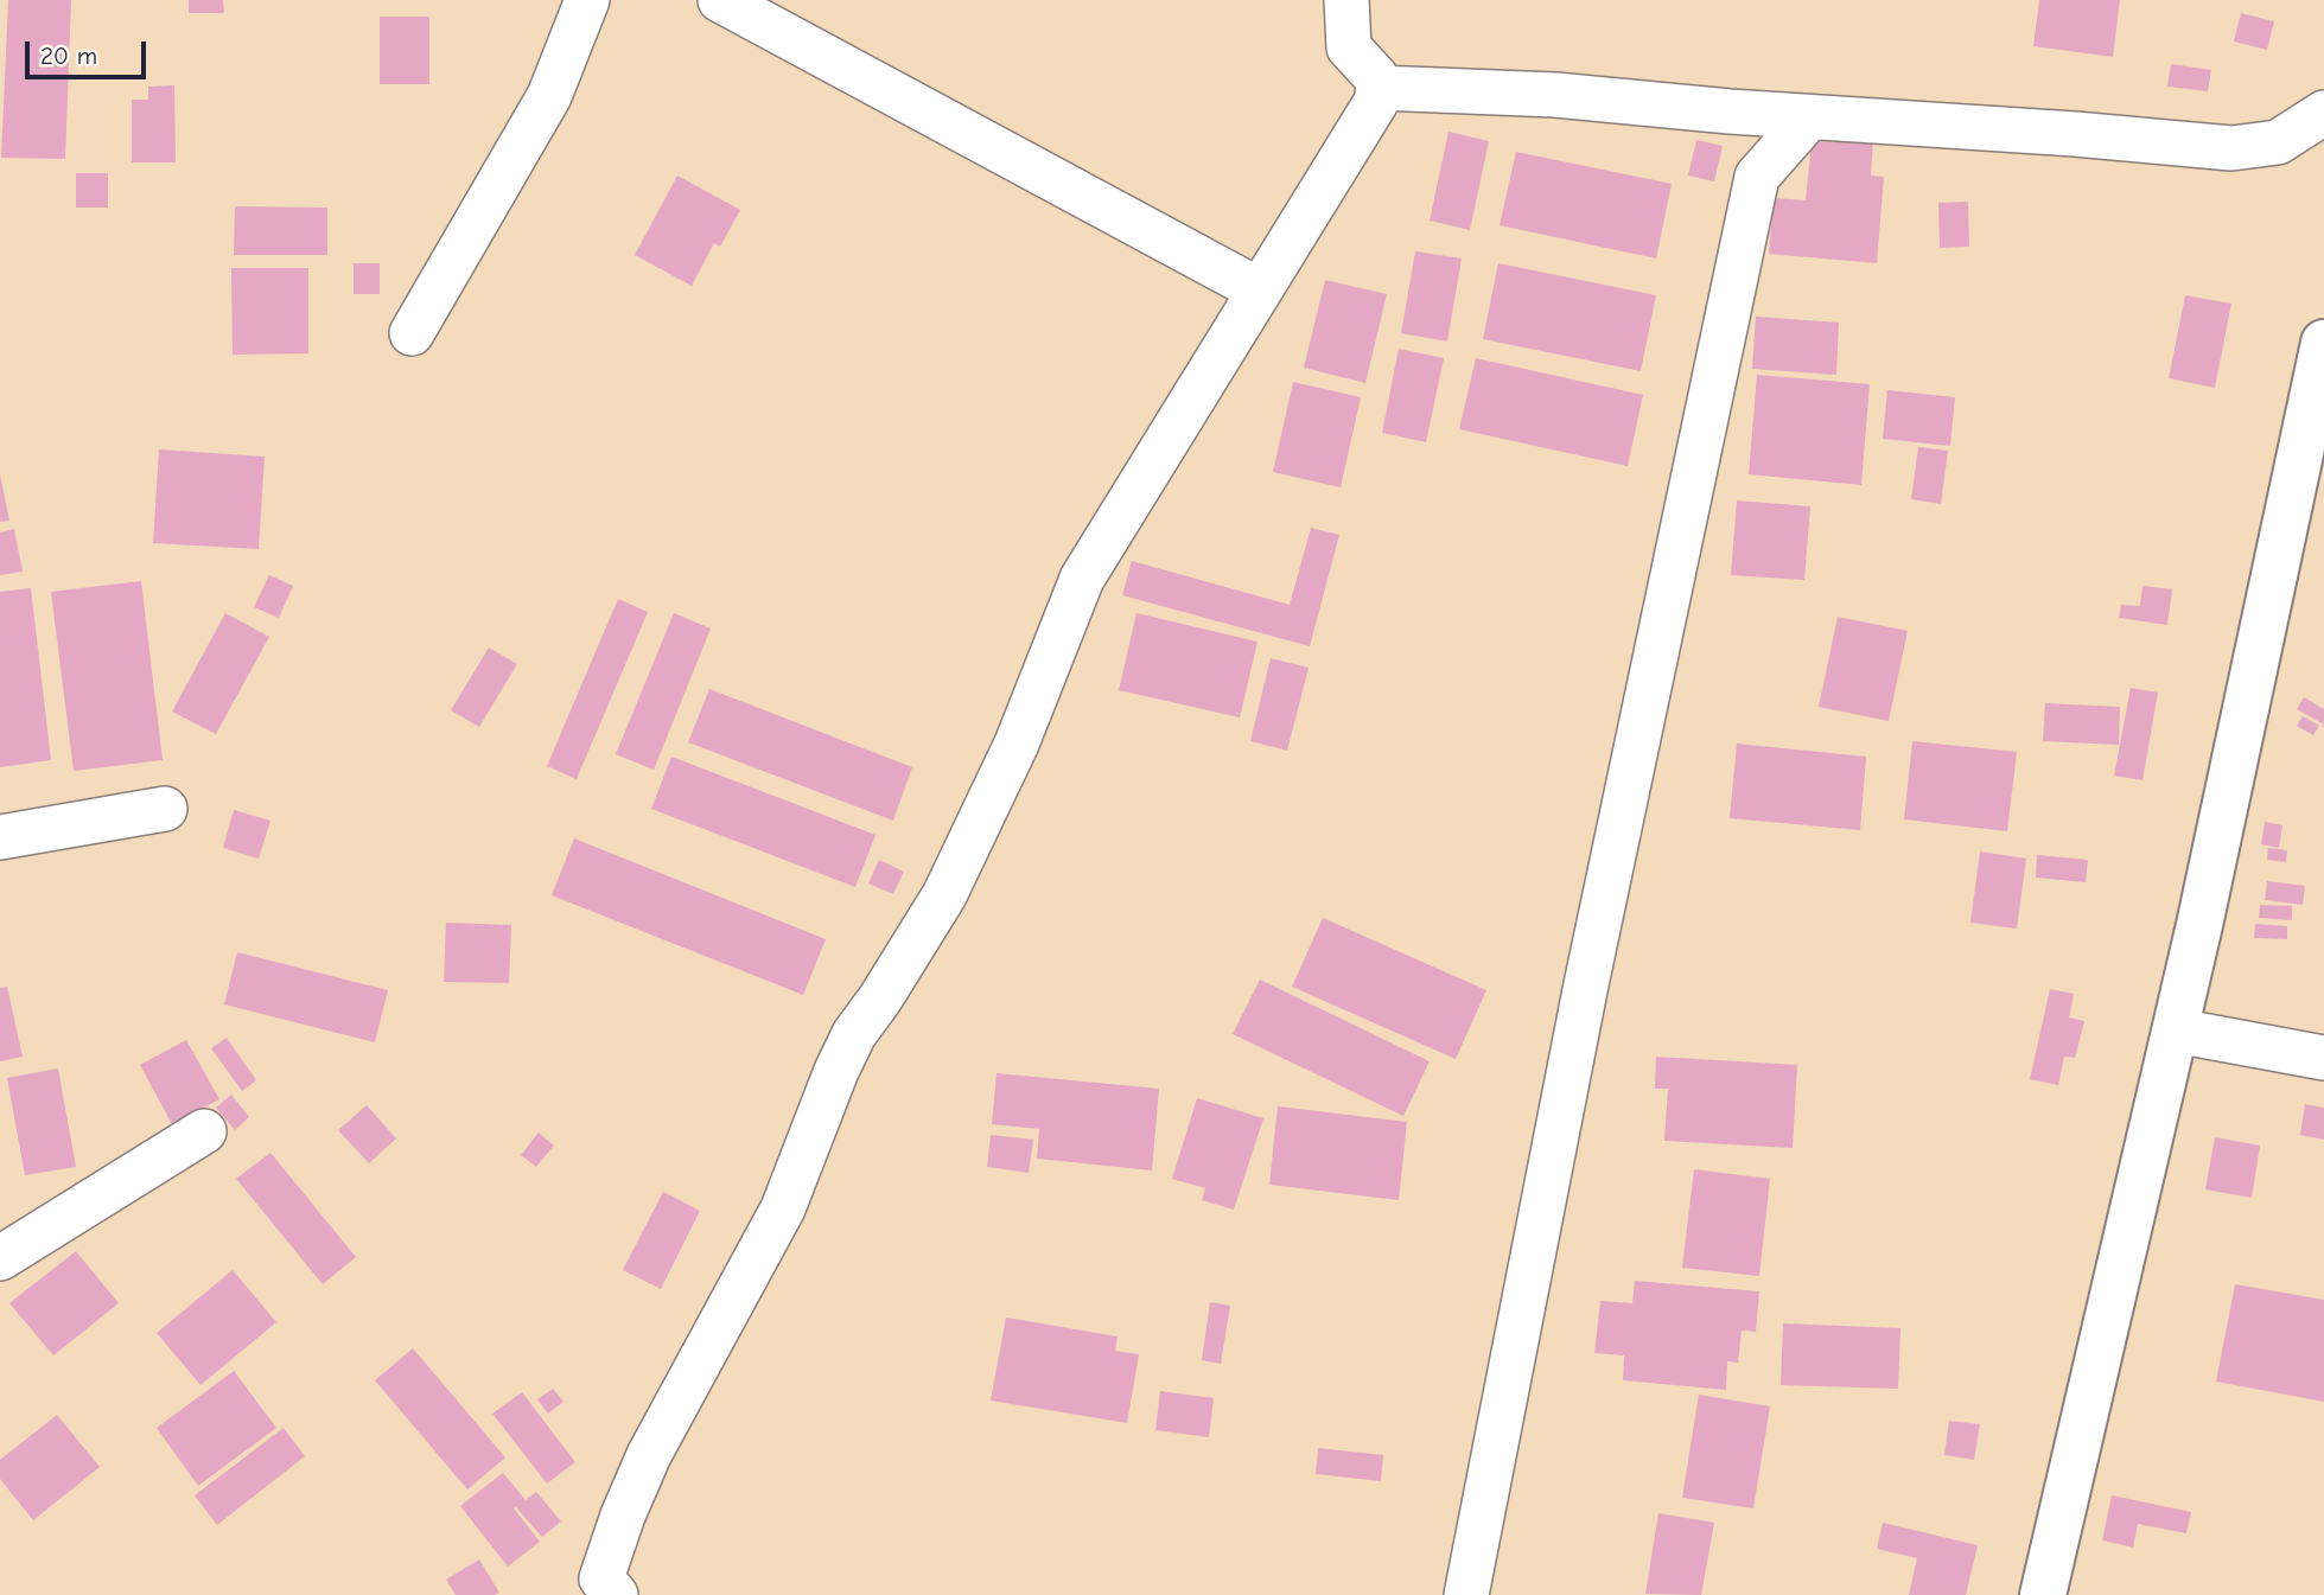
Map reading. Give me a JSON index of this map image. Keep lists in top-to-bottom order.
{
  "scale_bar": "20 m"
}
